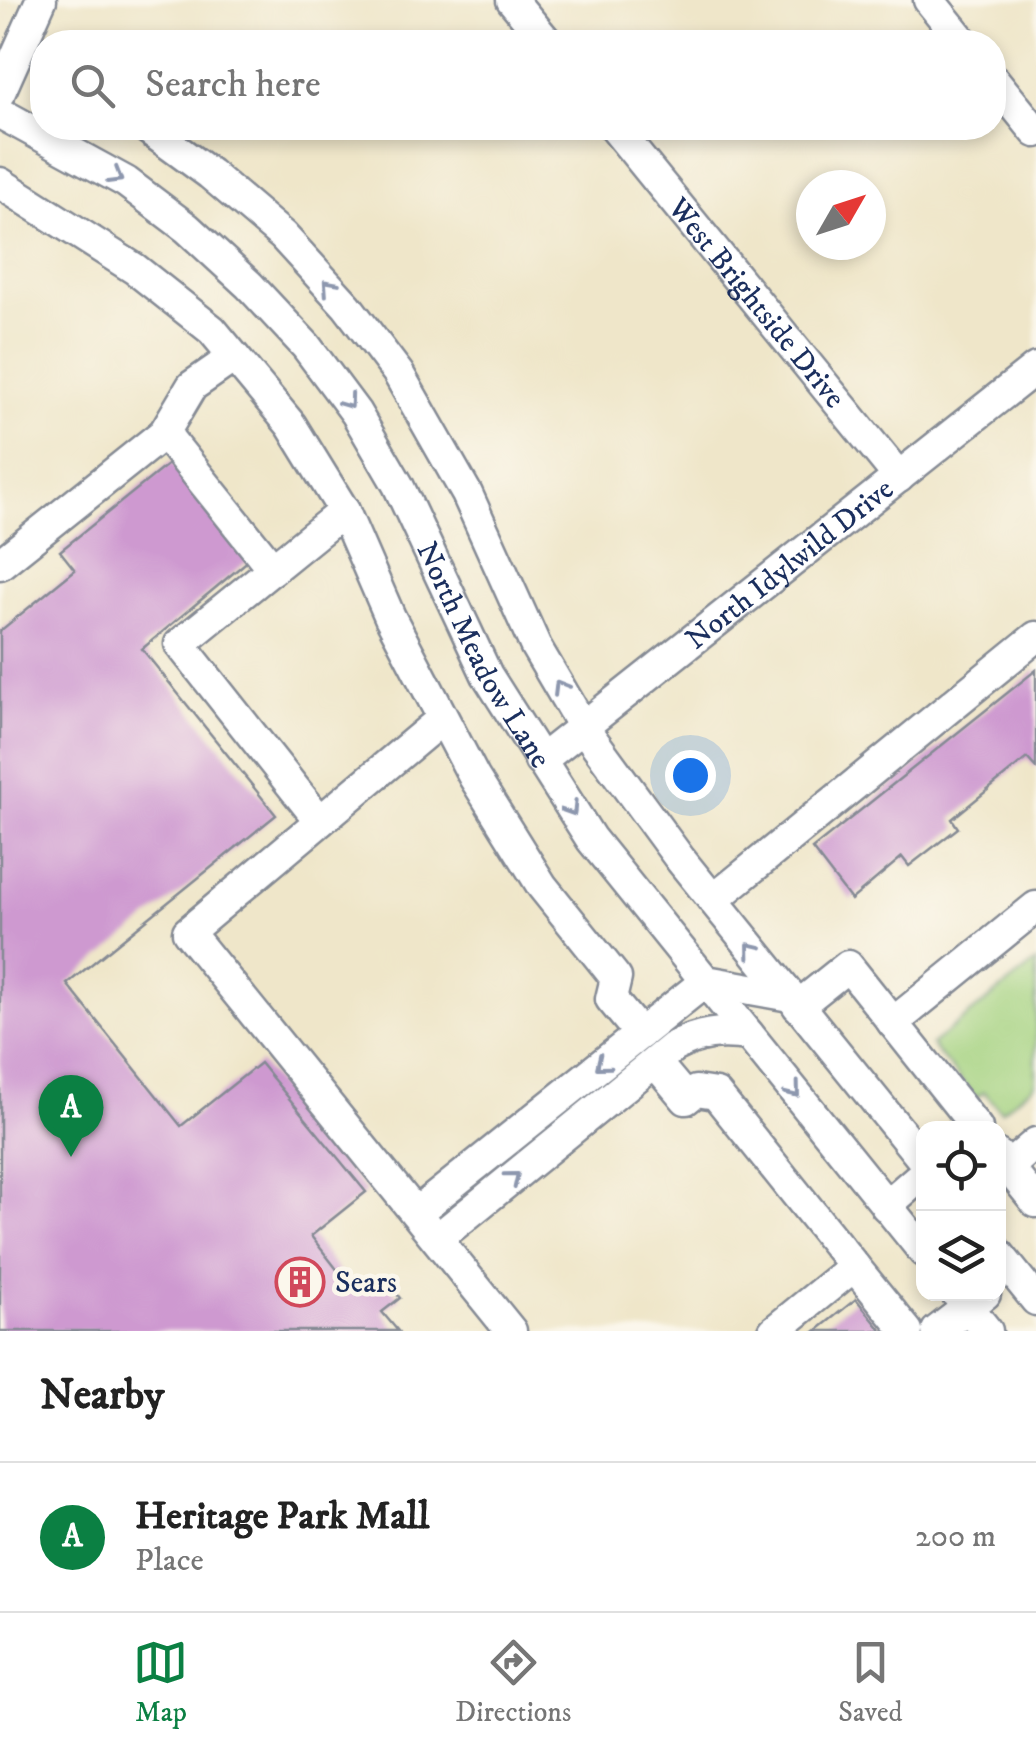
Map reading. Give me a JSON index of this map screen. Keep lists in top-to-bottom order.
{
  "streets": {
    "street": ["West Brightside Drive", "North Idylwild Drive", "North Meadow Lane"]
  },
  "crossings": [
    ["West Brightside Drive", "North Idylwild Drive"],
    ["North Idylwild Drive", "North Meadow Lane"]
  ],
  "places": {
    "building": ["Sears"]
  },
  "north": "top right",
  "page": {
    "search": "Search here",
    "pins": "A",
    "heading": "Nearby",
    "list": [
      {
        "mark": "A",
        "name": "Heritage Park Mall",
        "note": "Place",
        "value": "200 m"
      }
    ],
    "nav": ["Map", "Directions", "Saved"]
  }
}
